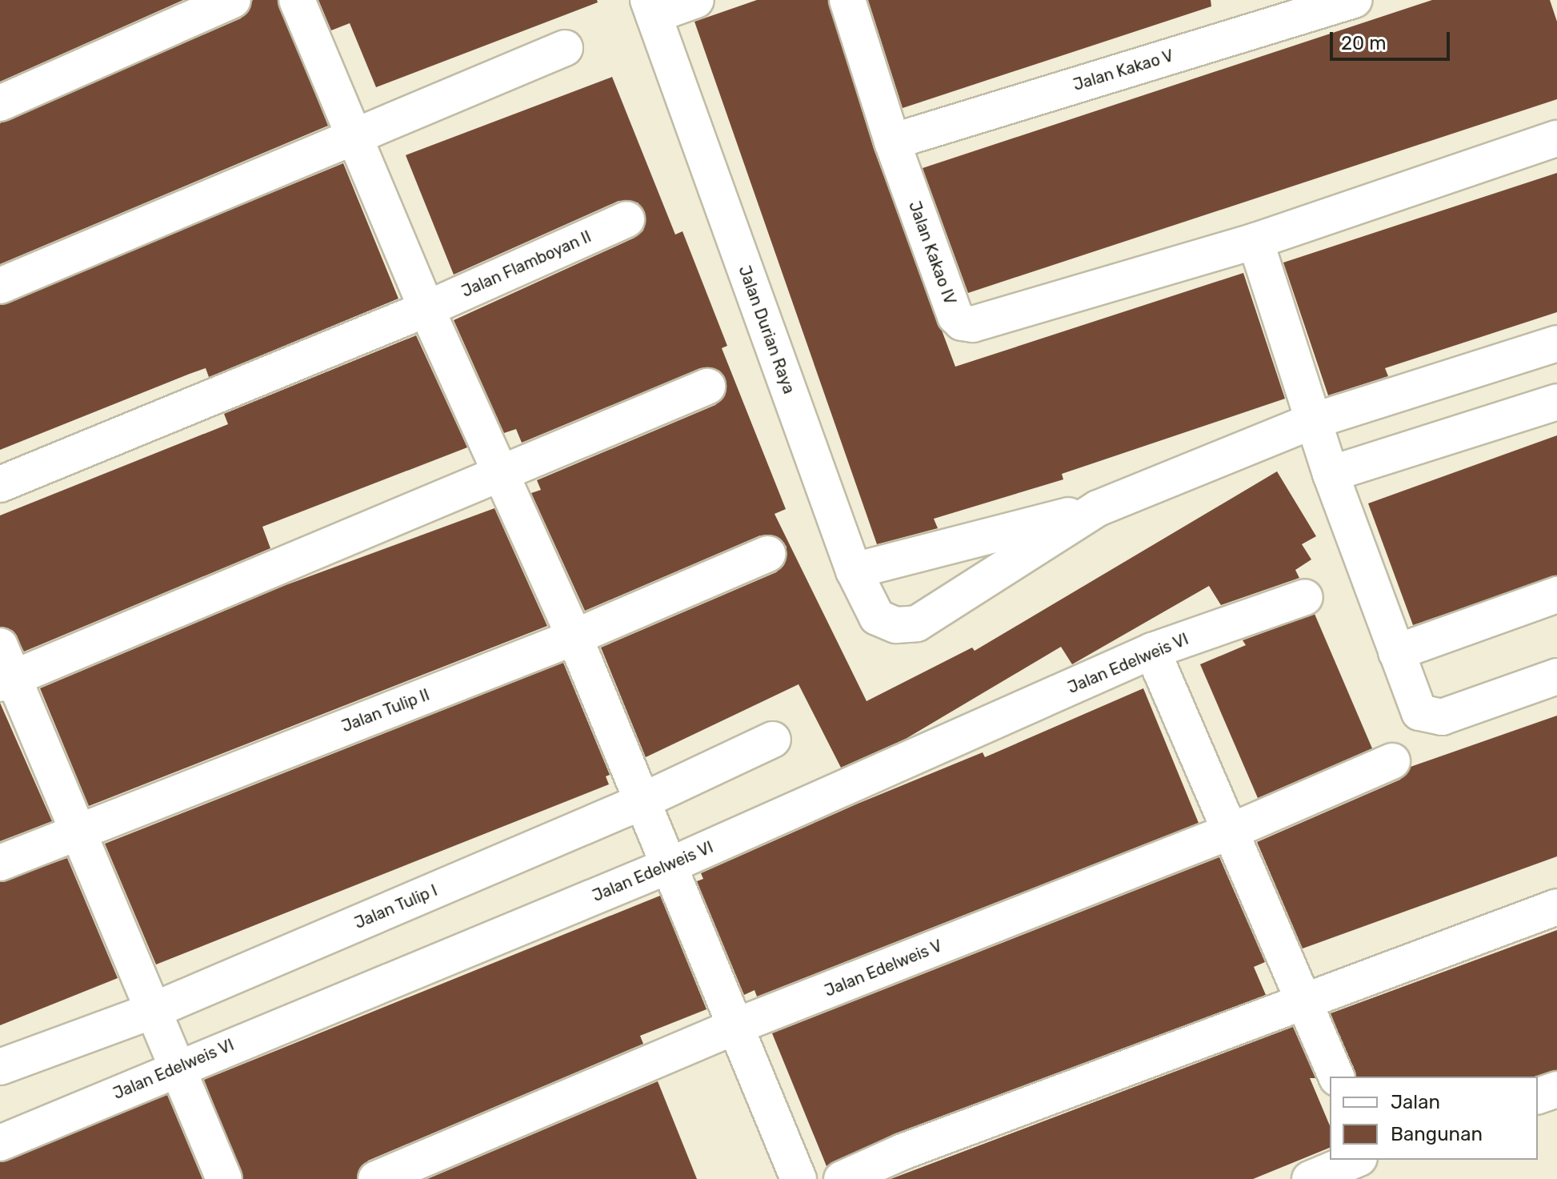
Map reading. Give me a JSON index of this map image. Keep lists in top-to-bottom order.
{
  "streets": {
    "street": [
      "Jalan Kakao V",
      "Jalan Kakao IV",
      "Jalan Flamboyan II",
      "Jalan Durian Raya",
      "Jalan Edelweis VI",
      "Jalan Tulip II",
      "Jalan Tulip I",
      "Jalan Edelweis V"
    ]
  },
  "crossings": [
    ["Jalan Kakao V", "Jalan Kakao IV"],
    ["Jalan Edelweis VI", "Jalan Tulip I"]
  ],
  "legend": ["Jalan", "Bangunan"],
  "scale_bar": "20 m"
}
